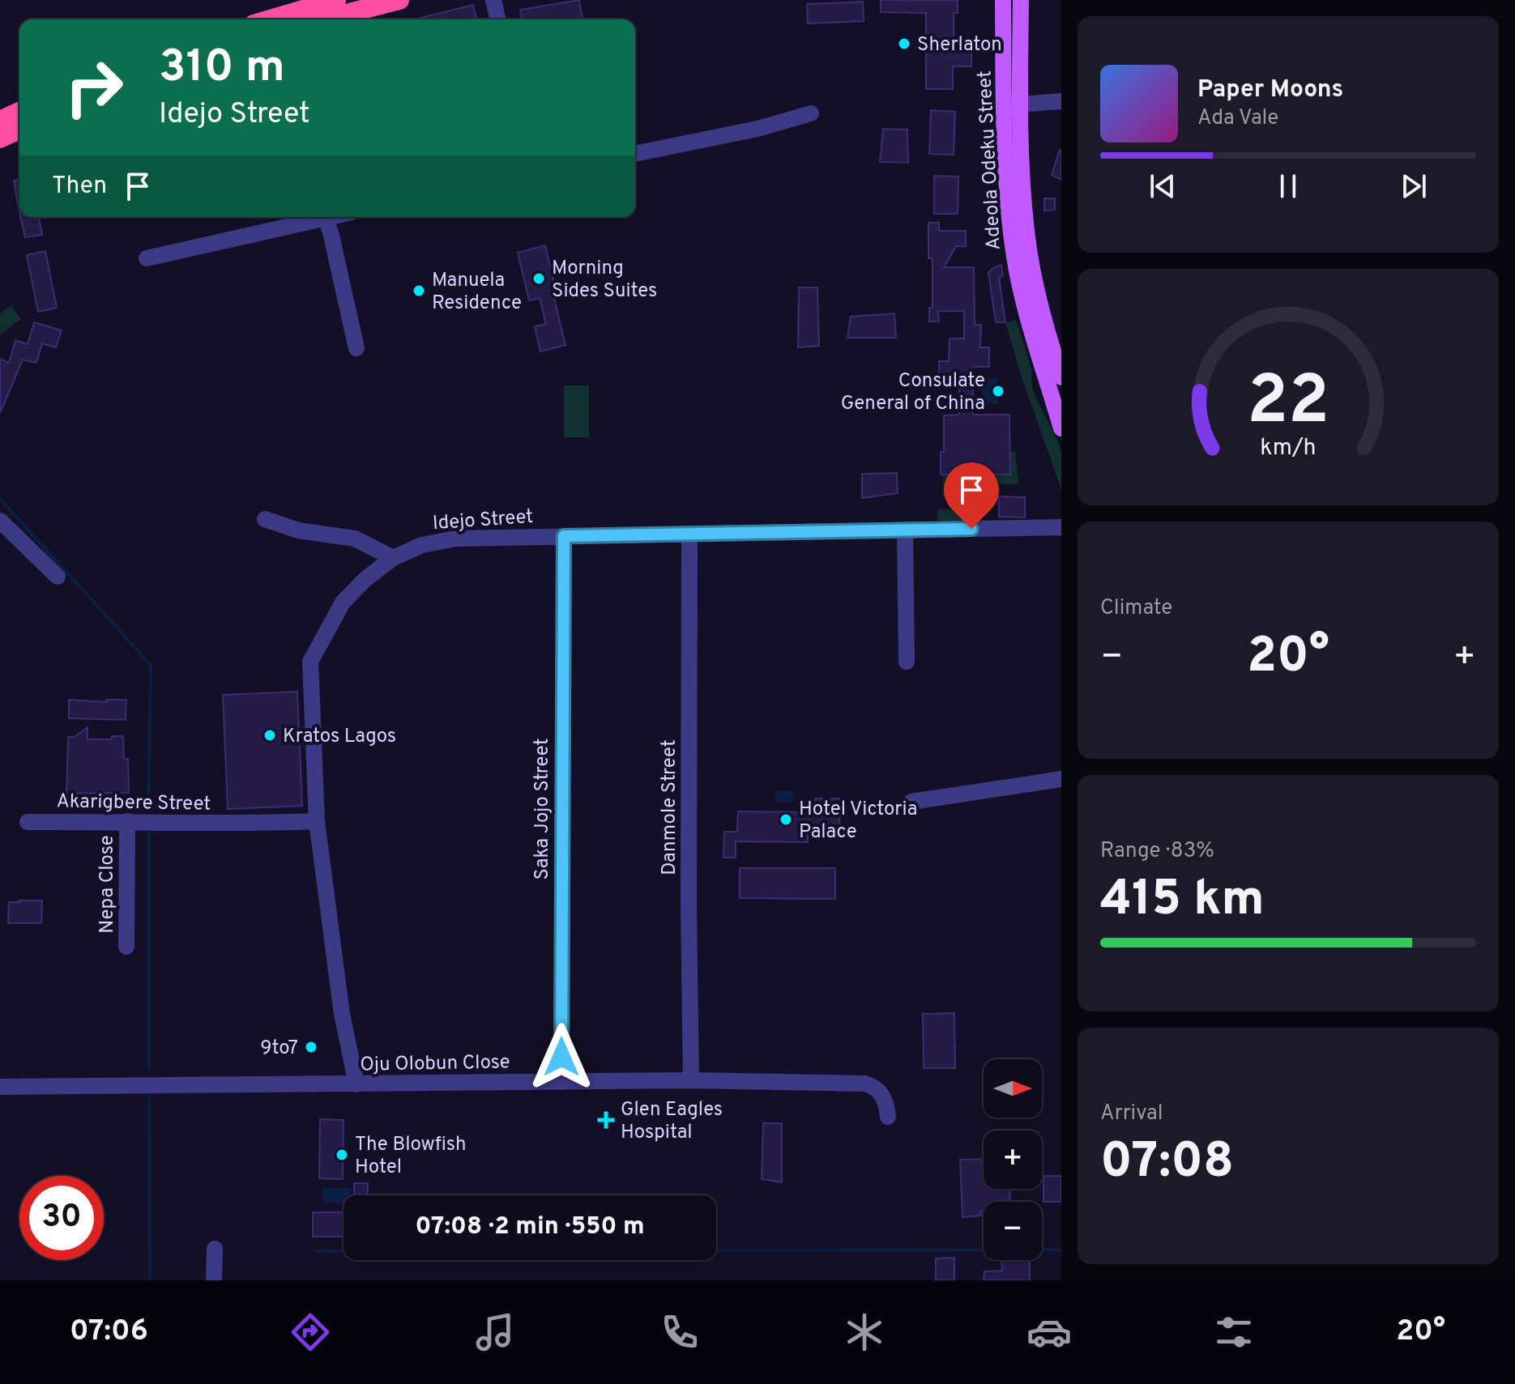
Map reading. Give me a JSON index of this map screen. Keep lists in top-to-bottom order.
{
  "streets": {
    "main road": ["Adeola Odeku Street"],
    "street": [
      "Idejo Street",
      "Akarigbere Street",
      "Danmole Street",
      "Saka Jojo Street",
      "Nepa Close",
      "Oju Olobun Close"
    ]
  },
  "crossings": [
    ["Idejo Street", "Akarigbere Street"],
    ["Idejo Street", "Danmole Street"],
    ["Idejo Street", "Saka Jojo Street"],
    ["Idejo Street", "Oju Olobun Close"],
    ["Akarigbere Street", "Nepa Close"],
    ["Danmole Street", "Oju Olobun Close"],
    ["Saka Jojo Street", "Oju Olobun Close"]
  ],
  "places": {
    "other": [
      "Sherlaton",
      "Morning Sides Suites",
      "Manuela Residence",
      "Consulate General of China",
      "Kratos Lagos",
      "Hotel Victoria Palace",
      "9to7",
      "The Blowfish Hotel"
    ],
    "health": ["Glen Eagles Hospital"]
  },
  "north": "right",
  "page": {
    "turn": ["310 m", "Idejo Street"],
    "song": ["Paper Moons", "Ada Vale"],
    "then": "Then",
    "tile": [
      "Climate",
      ["Range · 83%", "415 km"],
      ["Arrival", "07:08"]
    ],
    "heat": ["−", "20°", "+"],
    "map_buttons": ["+", "−"],
    "limit": "30",
    "trip": "07:08 · 2 min · 550 m",
    "tabs": ["07:06", "20°"],
    "gauge": ["22", "km/h"]
  }
}
